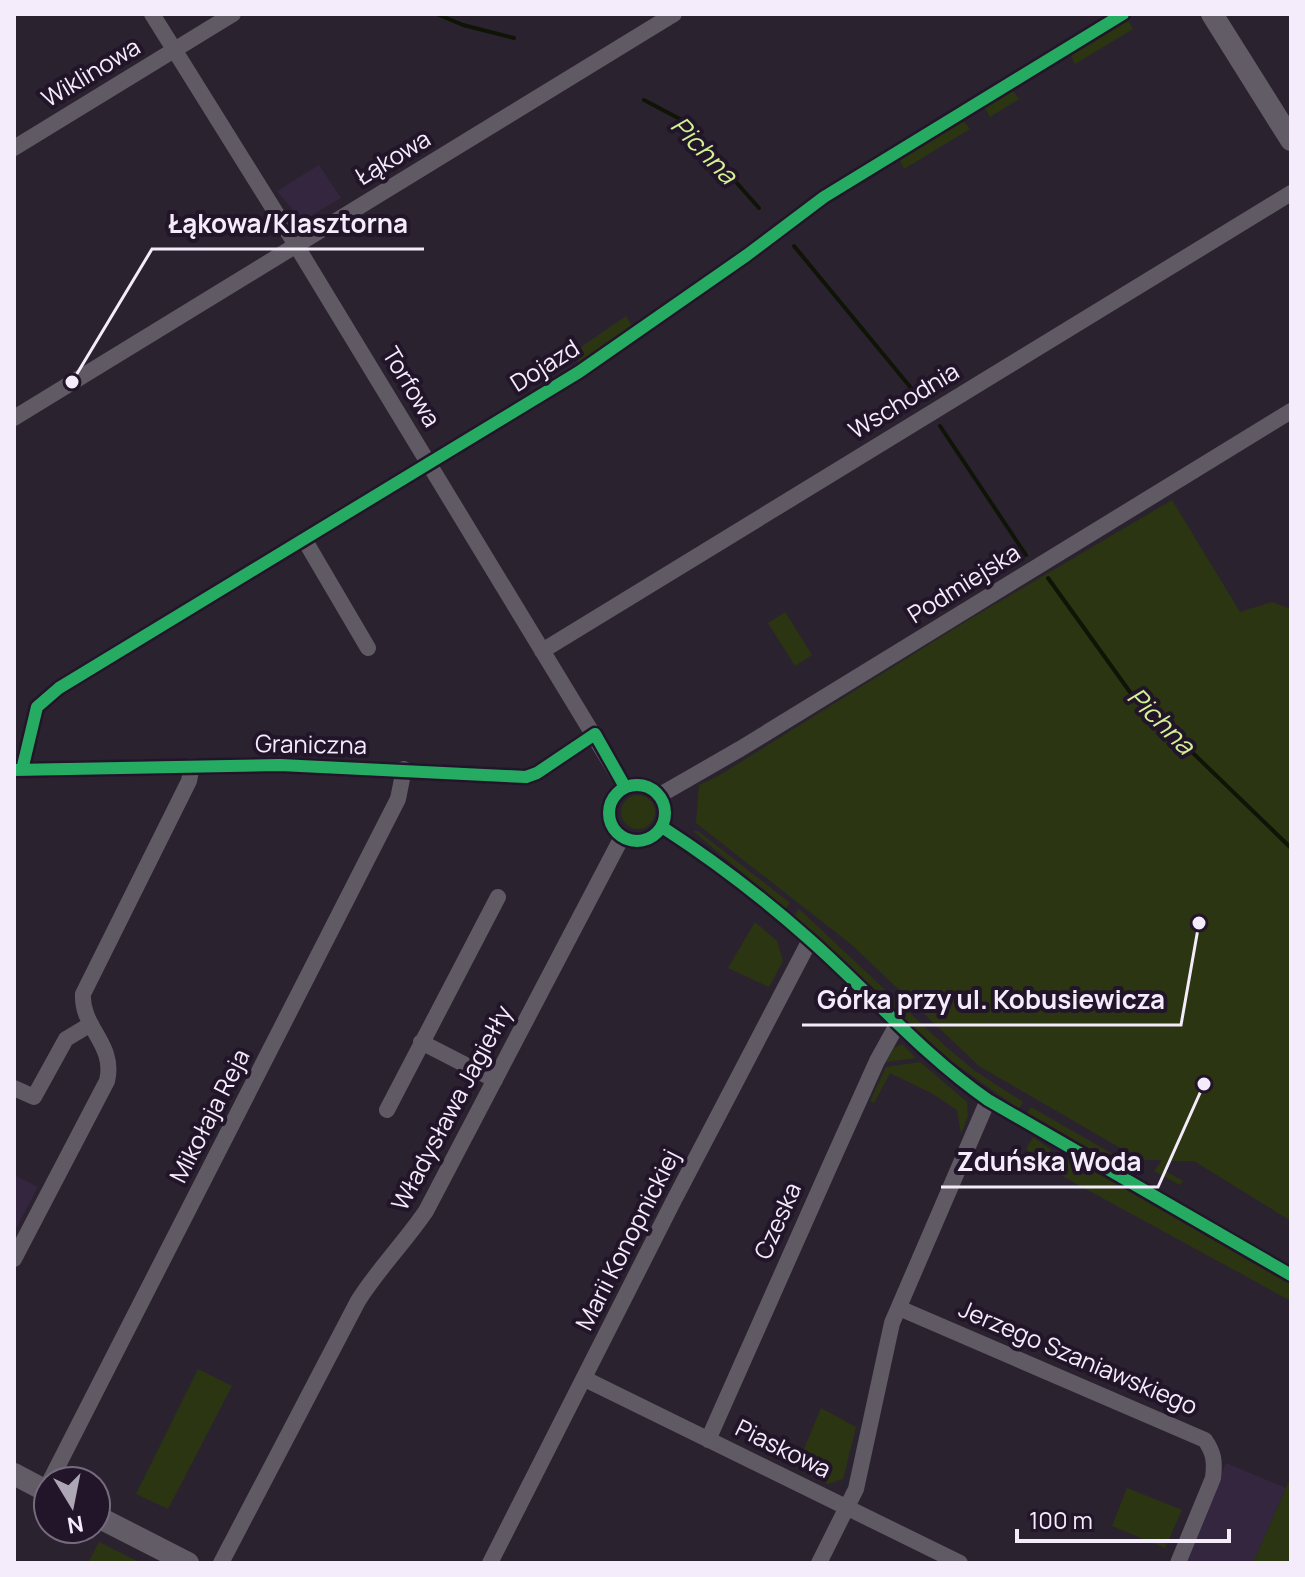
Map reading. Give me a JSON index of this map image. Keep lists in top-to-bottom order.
{
  "streets": {
    "street": [
      "Wiklinowa",
      "Łąkowa",
      "Dojazd",
      "Torfowa",
      "Wschodnia",
      "Podmiejska",
      "Graniczna",
      "Władysława Jagiełły",
      "Mikołaja Reja",
      "Czeska",
      "Marii Konopnickiej",
      "Jerzego Szaniawskiego",
      "Piaskowa"
    ]
  },
  "crossings": [
    ["Wiklinowa", "Torfowa"],
    ["Łąkowa", "Torfowa"],
    ["Dojazd", "Torfowa"],
    ["Dojazd", "Graniczna"],
    ["Torfowa", "Wschodnia"],
    ["Torfowa", "Podmiejska"],
    ["Torfowa", "Graniczna"],
    ["Torfowa", "Władysława Jagiełły"],
    ["Podmiejska", "Władysława Jagiełły"],
    ["Graniczna", "Mikołaja Reja"],
    ["Czeska", "Piaskowa"],
    ["Marii Konopnickiej", "Piaskowa"]
  ],
  "water": ["Pichna"],
  "places": ["Łąkowa/Klasztorna", "Górka przy ul. Kobusiewicza", "Zduńska Woda"],
  "scale_bar": "100 m",
  "north": "bottom"
}
